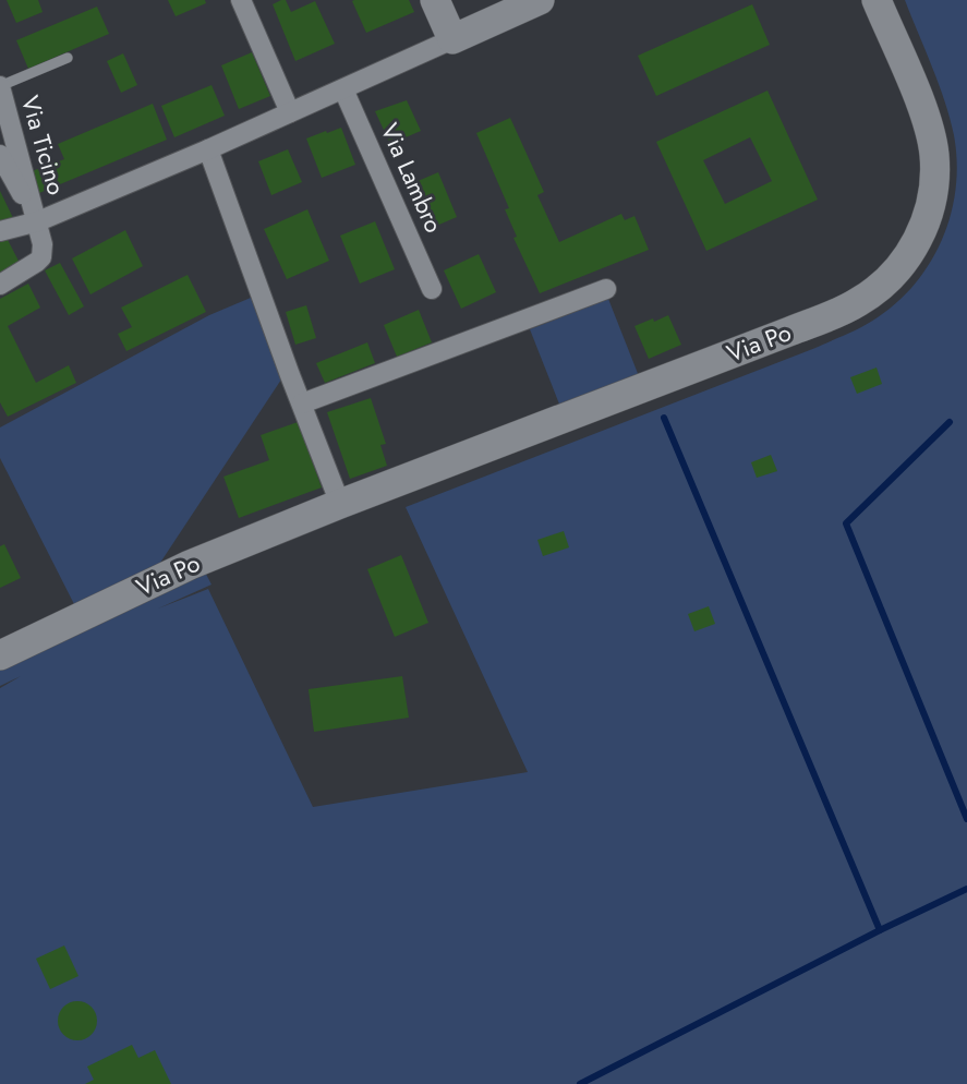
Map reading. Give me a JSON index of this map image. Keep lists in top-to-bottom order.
{
  "streets": {
    "street": ["Via Ticino", "Via Lambro", "Via Po"]
  }
}
